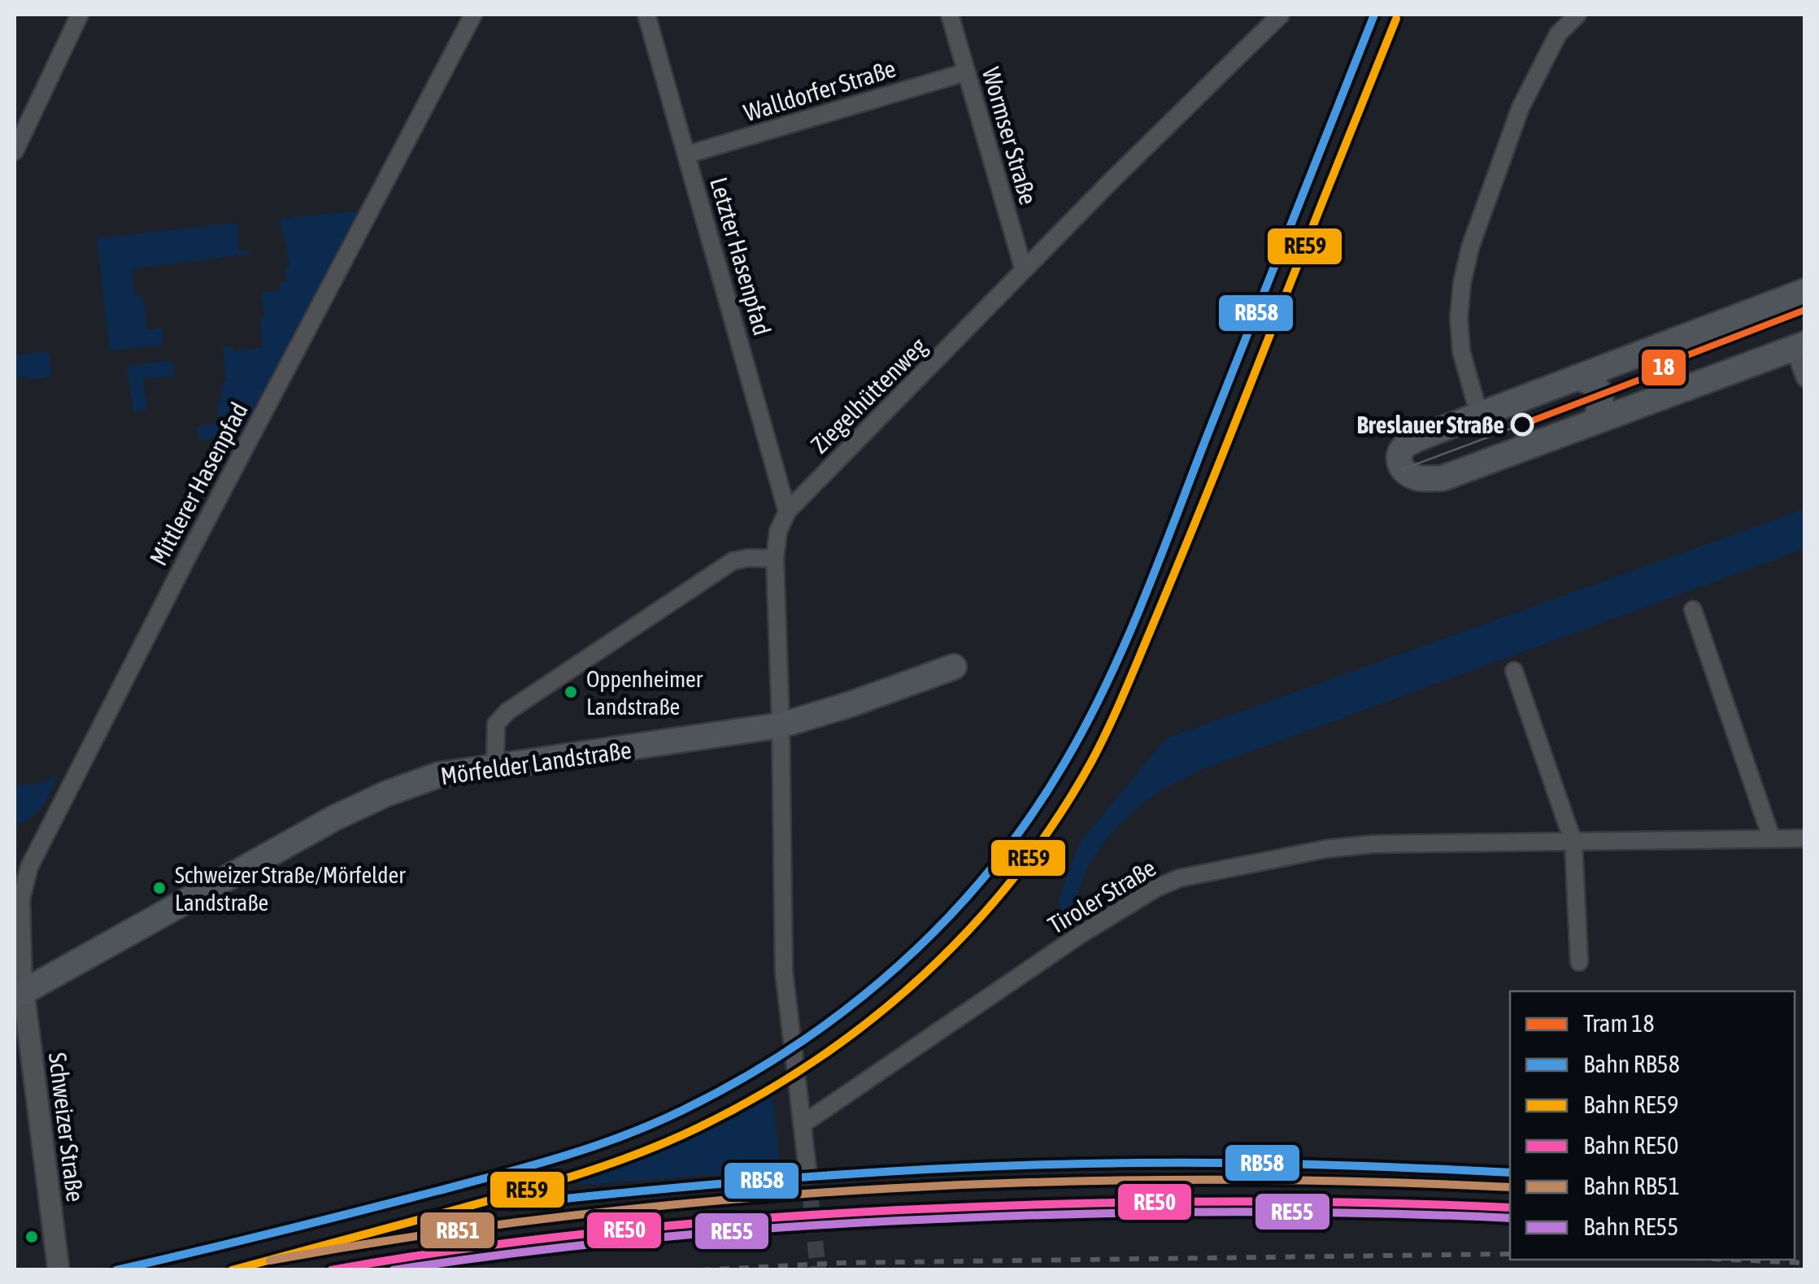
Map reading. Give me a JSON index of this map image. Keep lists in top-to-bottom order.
{
  "streets": {
    "main road": ["Mörfelder Landstraße"],
    "street": [
      "Walldorfer Straße",
      "Wormser Straße",
      "Letzter Hasenpfad",
      "Ziegelhüttenweg",
      "Mittlerer Hasenpfad",
      "Tiroler Straße",
      "Schweizer Straße"
    ]
  },
  "crossings": [
    ["Walldorfer Straße", "Wormser Straße"],
    ["Walldorfer Straße", "Letzter Hasenpfad"],
    ["Wormser Straße", "Ziegelhüttenweg"],
    ["Letzter Hasenpfad", "Ziegelhüttenweg"],
    ["Mittlerer Hasenpfad", "Mörfelder Landstraße"],
    ["Mittlerer Hasenpfad", "Schweizer Straße"],
    ["Mörfelder Landstraße", "Schweizer Straße"]
  ],
  "places": ["Breslauer Straße", "Oppenheimer Landstraße", "Schweizer Straße/Mörfelder Landstraße"],
  "lines": [
    "rail line RB58",
    "rail line RE59",
    "tram line 18",
    "rail line RB51",
    "rail line RE50",
    "rail line RE55"
  ],
  "legend": [
    "Tram 18",
    "Bahn RB58",
    "Bahn RE59",
    "Bahn RE50",
    "Bahn RB51",
    "Bahn RE55"
  ]
}
